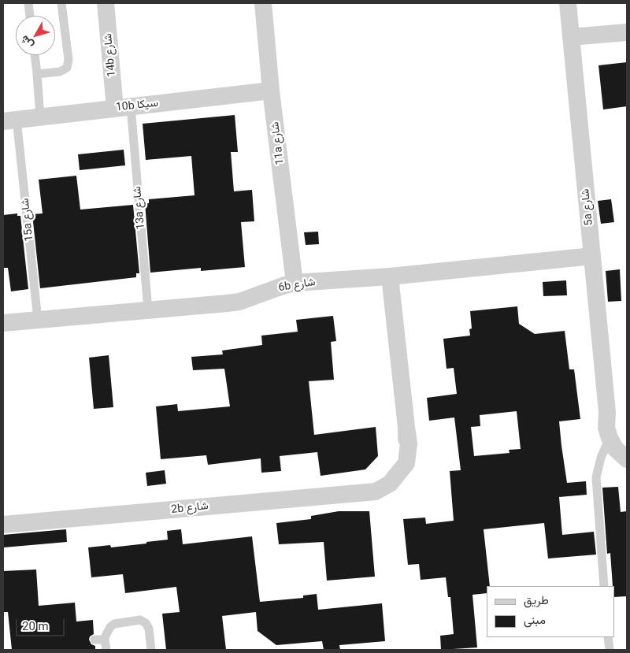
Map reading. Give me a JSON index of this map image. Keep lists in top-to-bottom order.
{
  "streets": {
    "street": [
      "14b شارع",
      "10b سيكا",
      "11a شارع",
      "5a شارع",
      "6b شارع",
      "2b شارع"
    ],
    "lane": ["13a شارع", "15a شارع"]
  },
  "crossings": [
    ["14b شارع", "10b سيكا"],
    ["14b شارع", "13a شارع"],
    ["10b سيكا", "11a شارع"],
    ["10b سيكا", "13a شارع"],
    ["10b سيكا", "15a شارع"],
    ["11a شارع", "6b شارع"],
    ["5a شارع", "6b شارع"],
    ["13a شارع", "6b شارع"],
    ["15a شارع", "6b شارع"],
    ["6b شارع", "2b شارع"]
  ],
  "legend": ["طريق", "مبنى"],
  "scale_bar": "20 m",
  "north": "bottom left"
}
